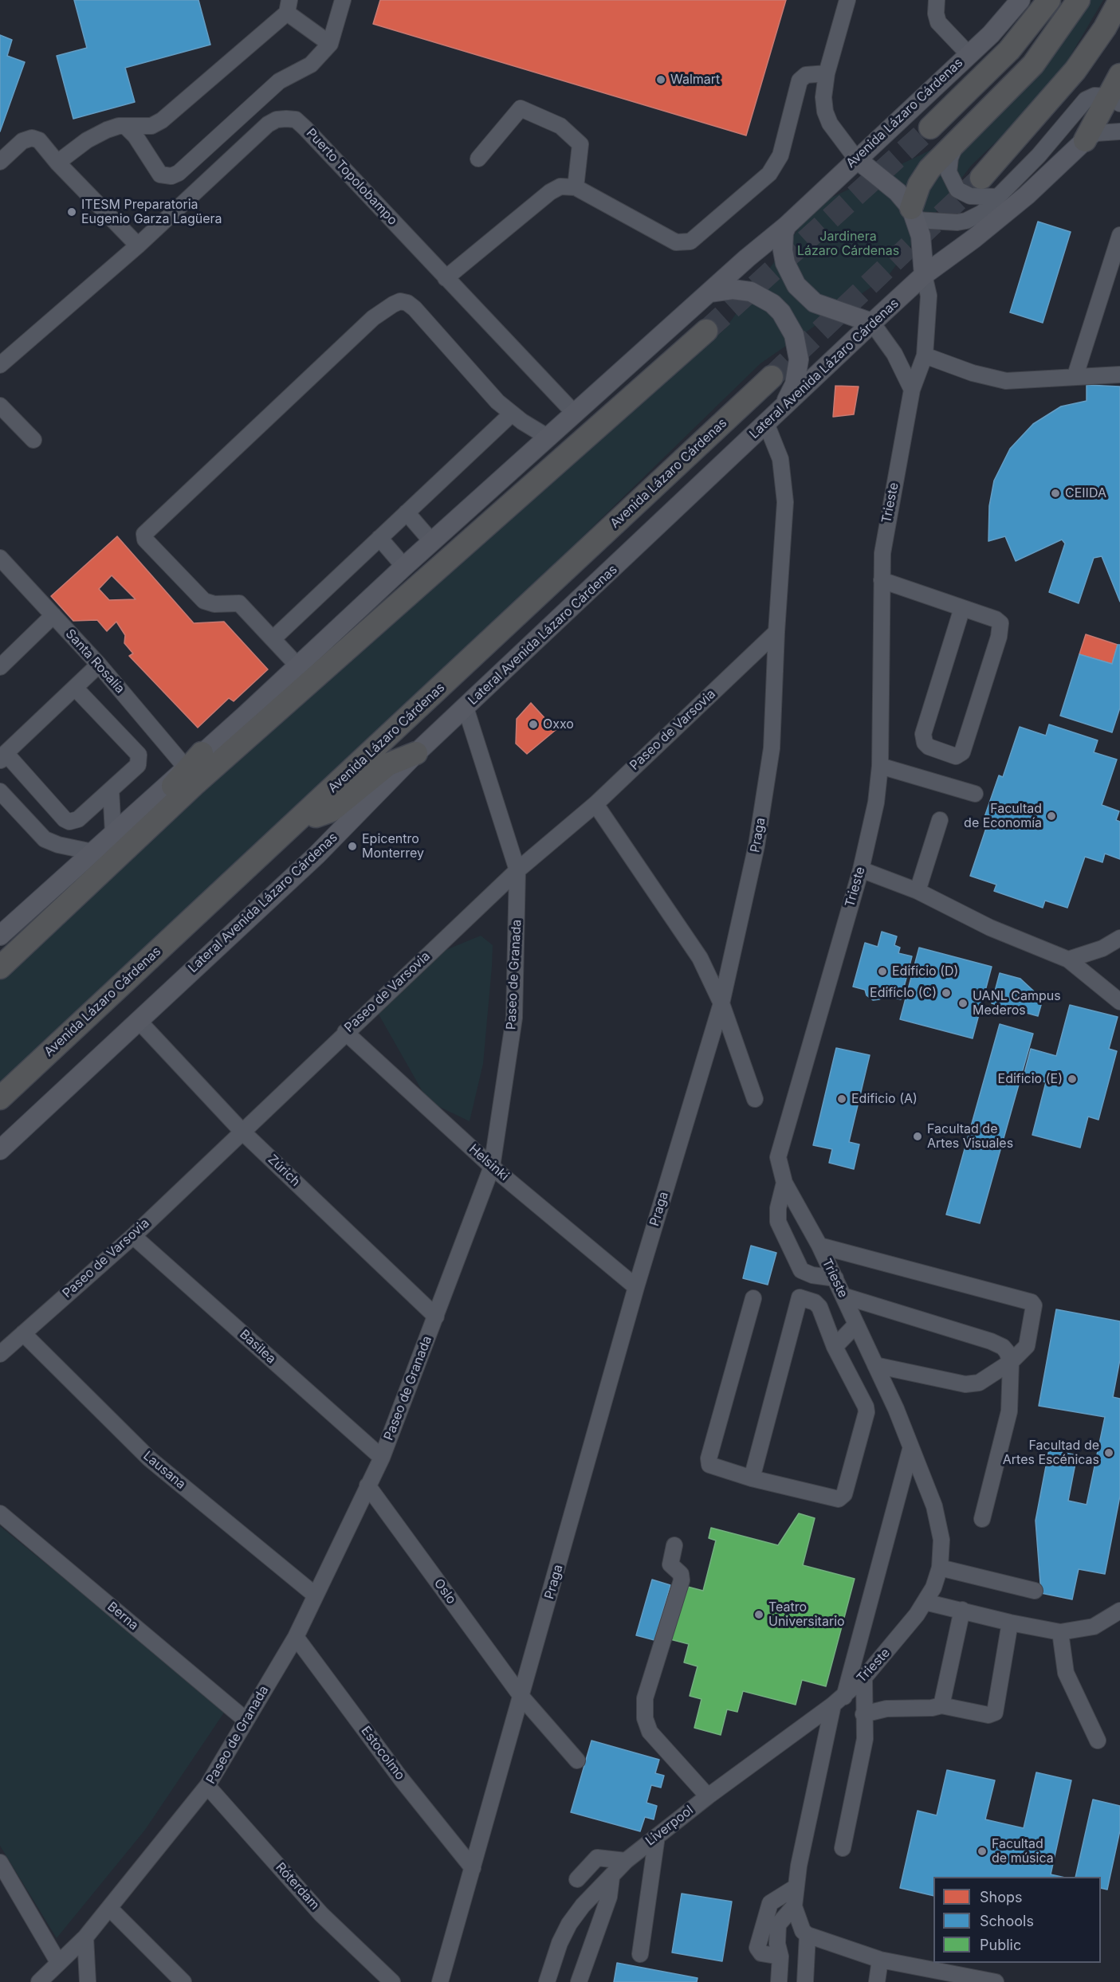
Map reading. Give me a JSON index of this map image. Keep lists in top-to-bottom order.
{
  "streets": {
    "highway": ["Avenida Lázaro Cárdenas"],
    "main road": ["Lateral Avenida Lázaro Cárdenas"],
    "street": [
      "Puerto Topolobampo",
      "Trieste",
      "Santa Rosalía",
      "Paseo de Varsovia",
      "Praga",
      "Paseo de Granada",
      "Helsinki",
      "Zúrich",
      "Basilea",
      "Lausana",
      "Oslo",
      "Berna",
      "Estocolmo",
      "Liverpool",
      "Róterdam"
    ]
  },
  "crossings": [
    ["Avenida Lázaro Cárdenas", "Lateral Avenida Lázaro Cárdenas"],
    ["Avenida Lázaro Cárdenas", "Trieste"],
    ["Lateral Avenida Lázaro Cárdenas", "Trieste"],
    ["Lateral Avenida Lázaro Cárdenas", "Praga"],
    ["Lateral Avenida Lázaro Cárdenas", "Paseo de Granada"],
    ["Lateral Avenida Lázaro Cárdenas", "Zúrich"],
    ["Trieste", "Liverpool"],
    ["Paseo de Varsovia", "Praga"],
    ["Paseo de Varsovia", "Paseo de Granada"],
    ["Paseo de Varsovia", "Helsinki"],
    ["Paseo de Varsovia", "Zúrich"],
    ["Paseo de Varsovia", "Basilea"],
    ["Paseo de Varsovia", "Lausana"],
    ["Praga", "Helsinki"],
    ["Praga", "Oslo"],
    ["Praga", "Estocolmo"],
    ["Paseo de Granada", "Helsinki"],
    ["Paseo de Granada", "Zúrich"],
    ["Paseo de Granada", "Basilea"],
    ["Paseo de Granada", "Lausana"],
    ["Paseo de Granada", "Oslo"],
    ["Paseo de Granada", "Berna"],
    ["Paseo de Granada", "Estocolmo"],
    ["Paseo de Granada", "Róterdam"]
  ],
  "parks": ["Jardinera Lázaro Cárdenas"],
  "places": [
    "Walmart",
    "ITESM Preparatoria Eugenio Garza Lagüera",
    "CEIIDA",
    "Oxxo",
    "Facultad de Economía",
    "Epicentro Monterrey",
    "Edificio (D)",
    "EdificIo (C)",
    "UANL Campus Mederos",
    "Edificio (E)",
    "Edificio (A)",
    "Facultad de Artes Visuales",
    "Facultad de Artes Escénicas",
    "Teatro Universitario",
    "Facultad de música"
  ],
  "legend": ["Shops", "Schools", "Public"]
}
